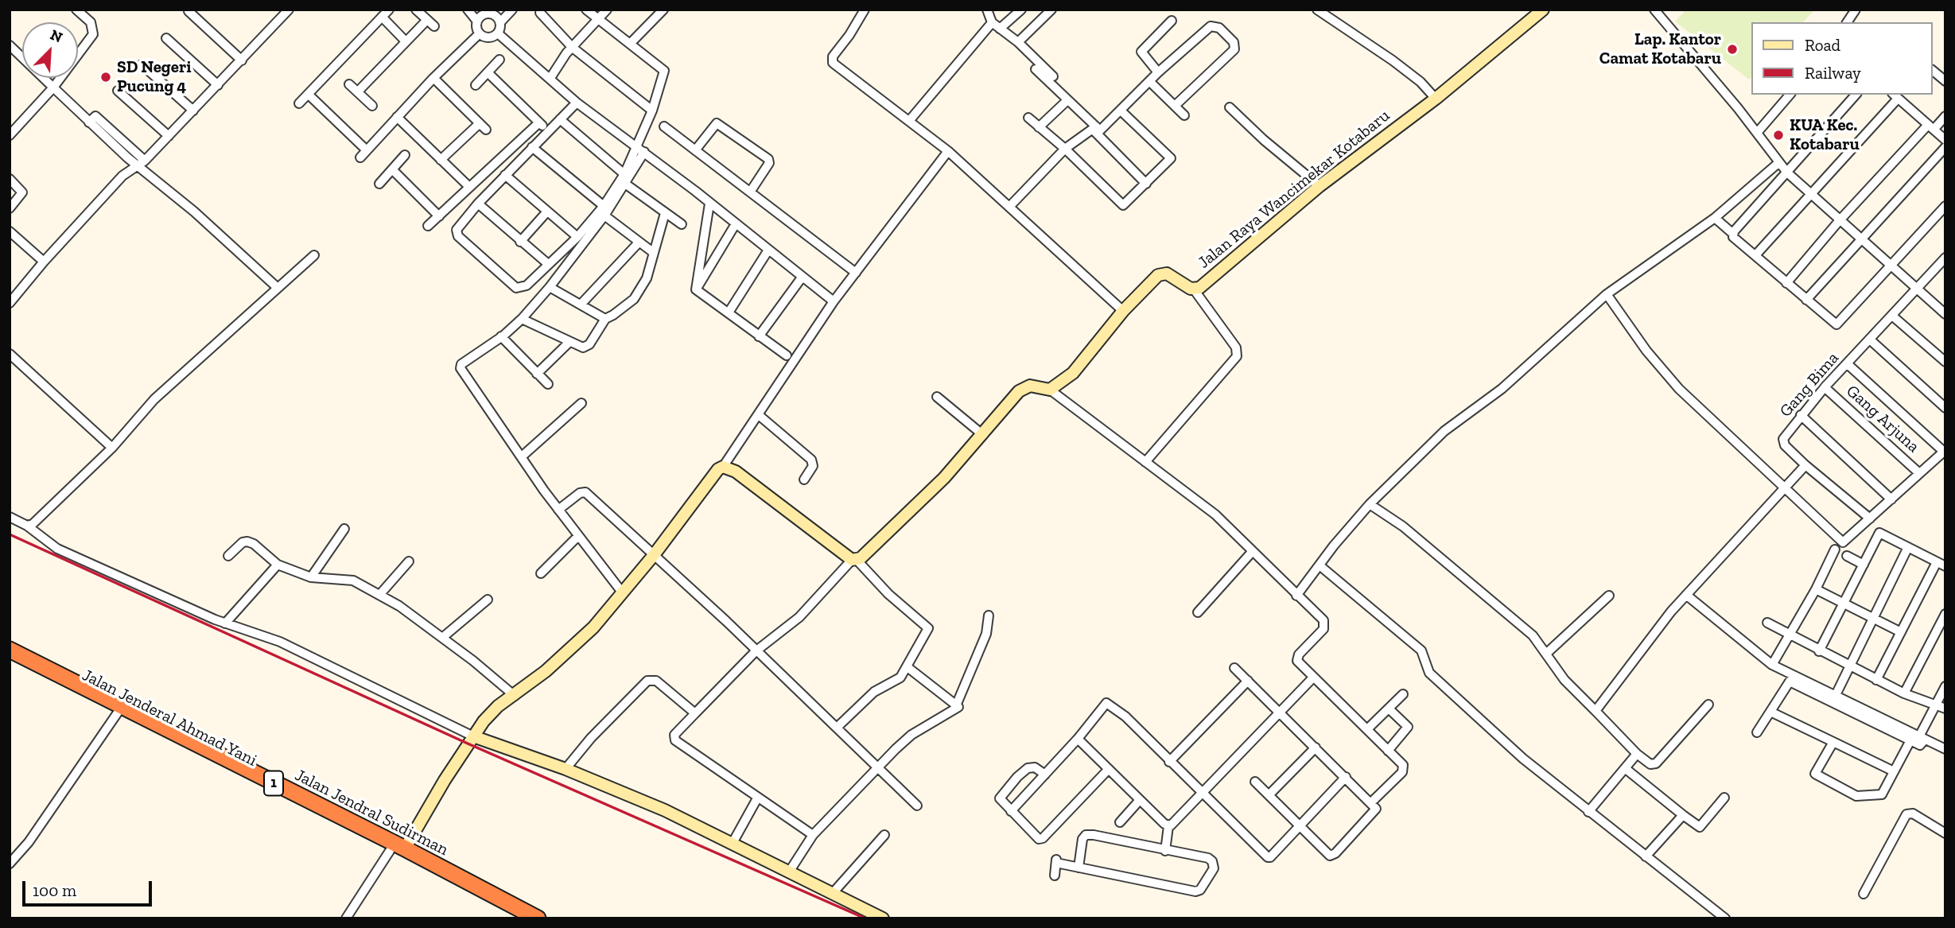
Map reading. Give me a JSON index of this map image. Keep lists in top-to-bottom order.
{
  "streets": {
    "highway": ["Jalan Jenderal Ahmad Yani", "1", "Jalan Jendral Sudirman"],
    "street": ["Jalan Raya Wancimekar Kotabaru", "Gang Bima", "Gang Arjuna"]
  },
  "crossings": [
    ["Gang Bima", "Gang Arjuna"],
    ["Jalan Jenderal Ahmad Yani", "Jalan Jendral Sudirman"]
  ],
  "places": ["Lap. Kantor Camat Kotabaru", "SD Negeri Pucung 4", "KUA Kec. Kotabaru"],
  "legend": ["Road", "Railway"],
  "scale_bar": "100 m",
  "north": "top right"
}
